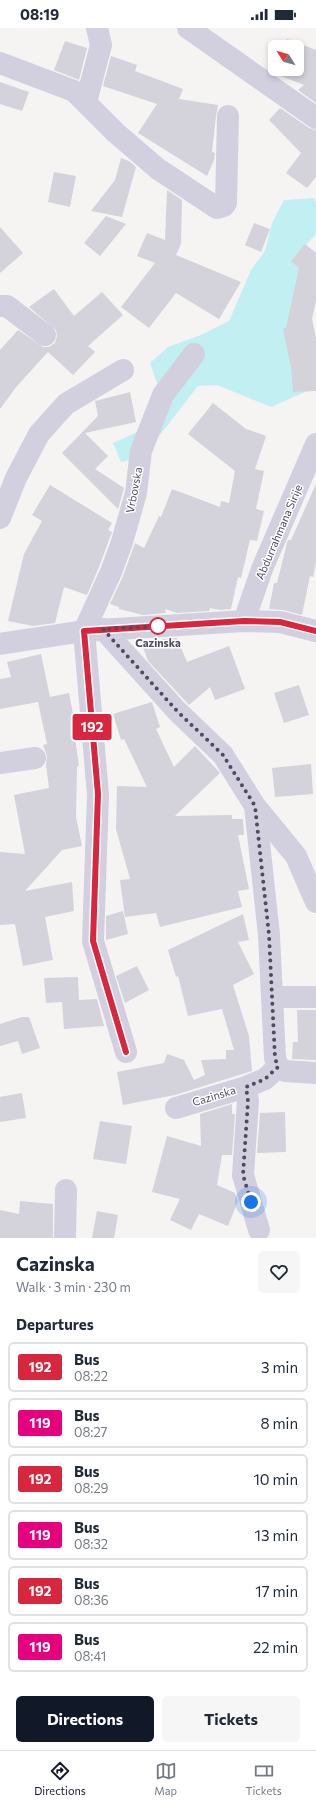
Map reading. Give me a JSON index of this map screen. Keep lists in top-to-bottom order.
{
  "streets": {
    "street": ["Vrbovska", "Abdurrahmana Sirije", "Cazinska"]
  },
  "places": ["Cazinska"],
  "lines": ["bus line 192"],
  "north": "top left",
  "page": {
    "status": "08:19",
    "on_map": "192",
    "heading": [
      ["Cazinska", "Walk · 3 min · 230 m"],
      "Departures"
    ],
    "list": [
      {
        "mark": "192",
        "name": "Bus",
        "note": "08:22",
        "value": "3 min"
      },
      {
        "mark": "119",
        "name": "Bus",
        "note": "08:27",
        "value": "8 min"
      },
      {
        "mark": "192",
        "name": "Bus",
        "note": "08:29",
        "value": "10 min"
      },
      {
        "mark": "119",
        "name": "Bus",
        "note": "08:32",
        "value": "13 min"
      },
      {
        "mark": "192",
        "name": "Bus",
        "note": "08:36",
        "value": "17 min"
      },
      {
        "mark": "119",
        "name": "Bus",
        "note": "08:41",
        "value": "22 min"
      }
    ],
    "buttons": ["Directions", "Tickets"],
    "tabs": ["Directions", "Map", "Tickets"]
  }
}
